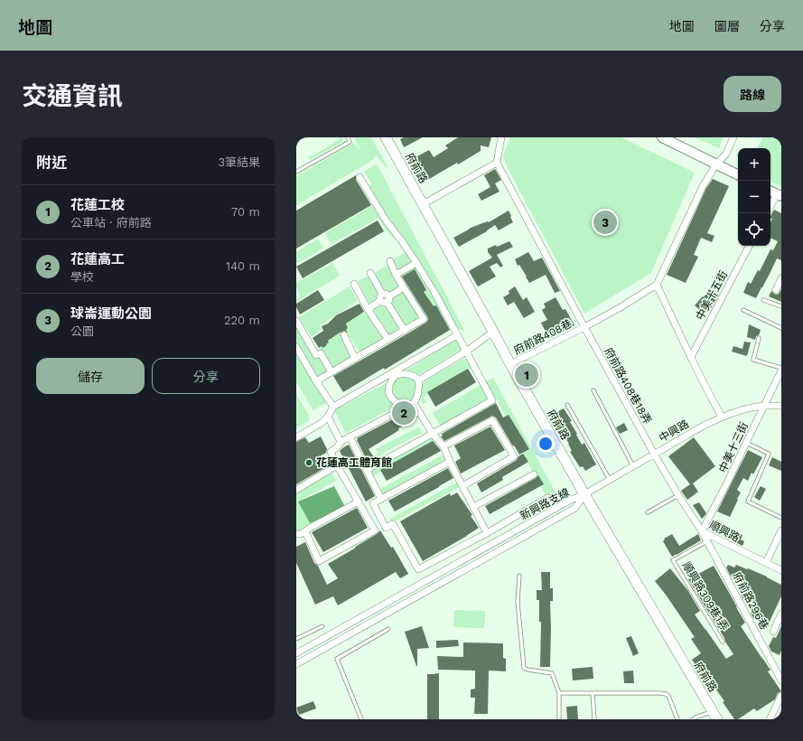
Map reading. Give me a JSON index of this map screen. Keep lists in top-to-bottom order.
{
  "streets": {
    "main road": ["府前路"],
    "street": [
      "中美十五街",
      "府前路408巷",
      "府前路408巷18弄",
      "中興路",
      "中美十三街",
      "新興路支線",
      "順興路",
      "府前路296巷"
    ],
    "lane": ["順興路309巷1弄"]
  },
  "crossings": [
    ["府前路", "府前路408巷"],
    ["府前路", "中興路"],
    ["府前路", "新興路支線"],
    ["府前路408巷", "府前路408巷18弄"],
    ["府前路408巷18弄", "中興路"],
    ["府前路408巷18弄", "順興路"],
    ["中興路", "中美十三街"],
    ["中興路", "新興路支線"],
    ["中興路", "順興路"],
    ["中美十三街", "順興路"],
    ["中美十三街", "府前路296巷"],
    ["順興路", "府前路296巷"],
    ["順興路309巷1弄", "府前路296巷"]
  ],
  "places": ["花蓮高工體育館"],
  "page": {
    "header": "地圖",
    "nav": ["地圖", "圖層", "分享"],
    "title": "交通資訊",
    "buttons": [
      "路線",
      ["儲存", "分享"]
    ],
    "heading": ["附近", "3筆結果"],
    "map_buttons": ["+", "−"],
    "list": [
      {
        "mark": "1",
        "name": "花蓮工校",
        "note": "公車站 · 府前路",
        "value": "70 m"
      },
      {
        "mark": "2",
        "name": "花蓮高工",
        "note": "學校",
        "value": "140 m"
      },
      {
        "mark": "3",
        "name": "球崙運動公園",
        "note": "公園",
        "value": "220 m"
      }
    ],
    "pins": ["3", "1", "2"]
  }
}
